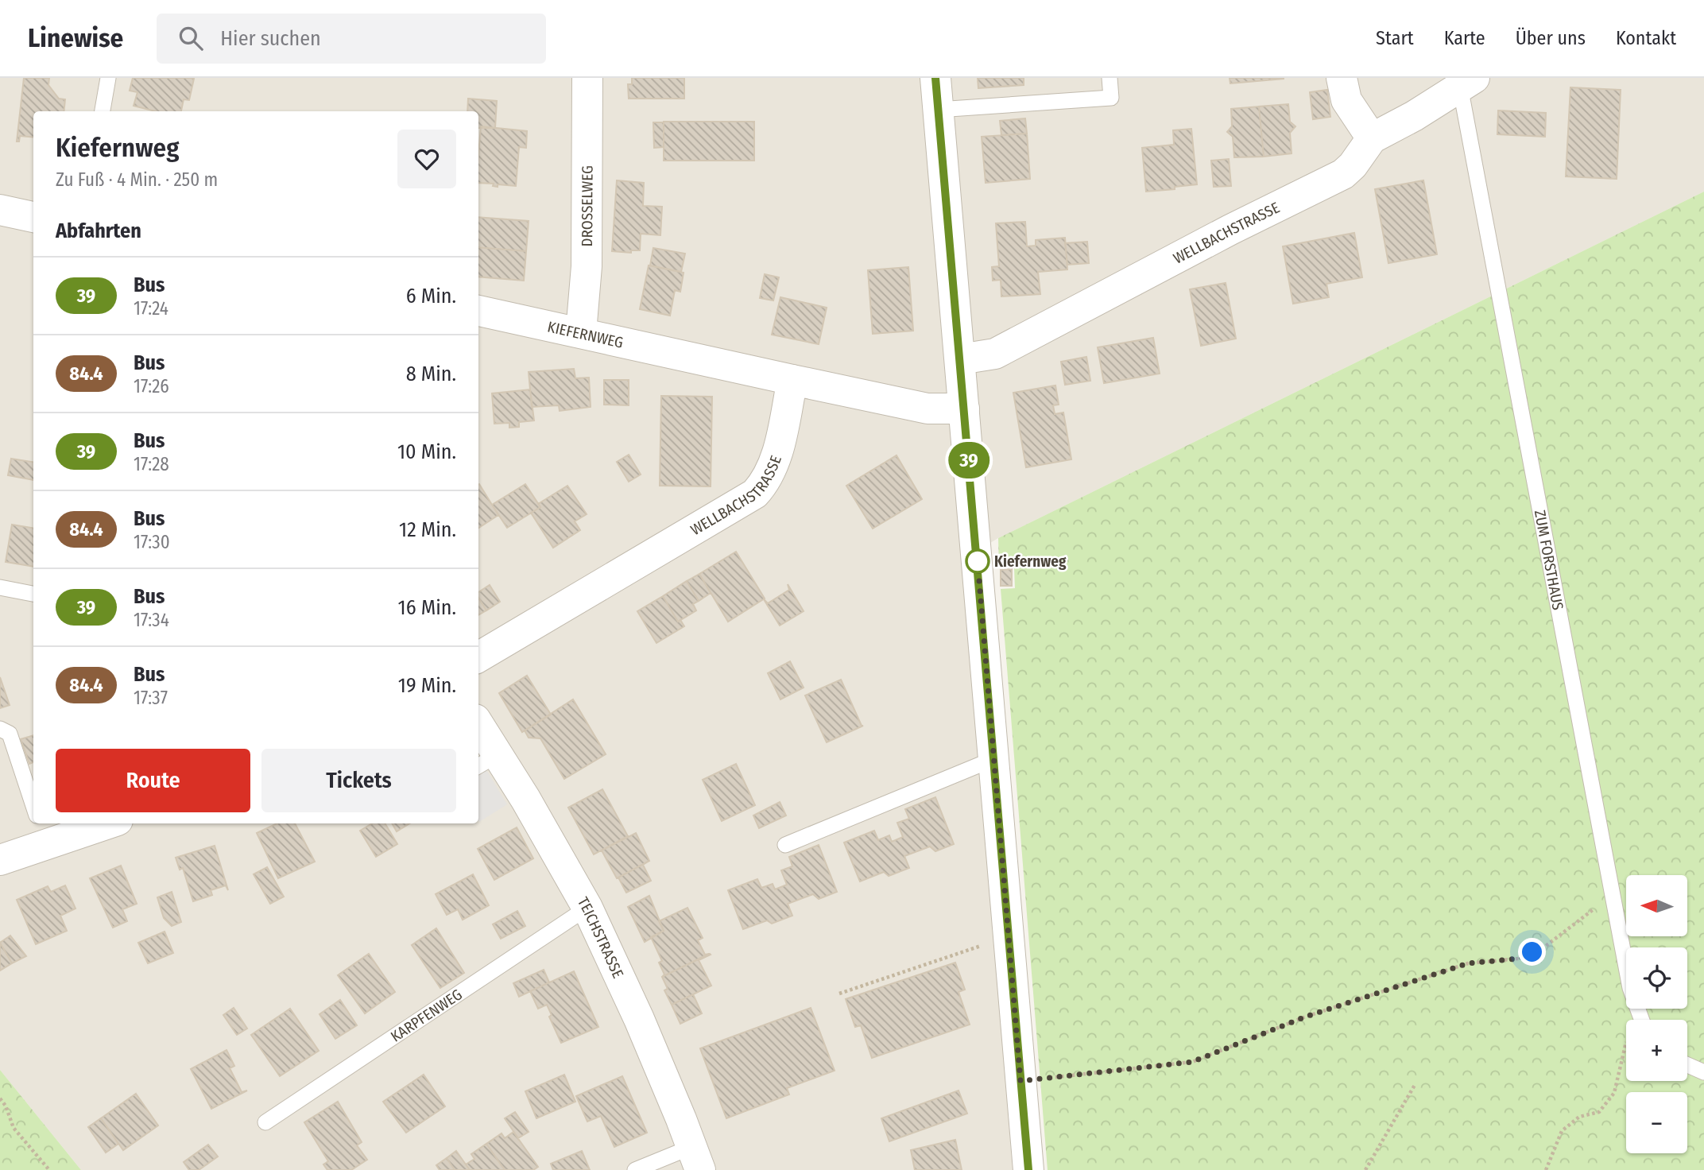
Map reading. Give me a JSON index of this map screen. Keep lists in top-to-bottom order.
{
  "streets": {
    "street": [
      "DROSSELWEG",
      "WELLBACHSTRASSE",
      "KIEFERNWEG",
      "TEICHSTRASSE"
    ],
    "lane": ["ZUM FORSTHAUS", "KARPFENWEG"]
  },
  "crossings": [
    ["DROSSELWEG", "KIEFERNWEG"],
    ["WELLBACHSTRASSE", "KIEFERNWEG"],
    ["WELLBACHSTRASSE", "ZUM FORSTHAUS"],
    ["TEICHSTRASSE", "KARPFENWEG"]
  ],
  "places": ["Kiefernweg"],
  "lines": ["bus line 39"],
  "north": "left",
  "page": {
    "header": "Linewise",
    "search": "Hier suchen",
    "nav": [
      "Start",
      "Karte",
      "Über uns",
      "Kontakt"
    ],
    "on_map": "39",
    "heading": [
      ["Kiefernweg", "Zu Fuß · 4 Min. · 250 m"],
      "Abfahrten"
    ],
    "list": [
      {
        "mark": "39",
        "name": "Bus",
        "note": "17:24",
        "value": "6 Min."
      },
      {
        "mark": "84.4",
        "name": "Bus",
        "note": "17:26",
        "value": "8 Min."
      },
      {
        "mark": "39",
        "name": "Bus",
        "note": "17:28",
        "value": "10 Min."
      },
      {
        "mark": "84.4",
        "name": "Bus",
        "note": "17:30",
        "value": "12 Min."
      },
      {
        "mark": "39",
        "name": "Bus",
        "note": "17:34",
        "value": "16 Min."
      },
      {
        "mark": "84.4",
        "name": "Bus",
        "note": "17:37",
        "value": "19 Min."
      }
    ],
    "buttons": ["Route", "Tickets"],
    "map_buttons": ["+", "−"]
  }
}
